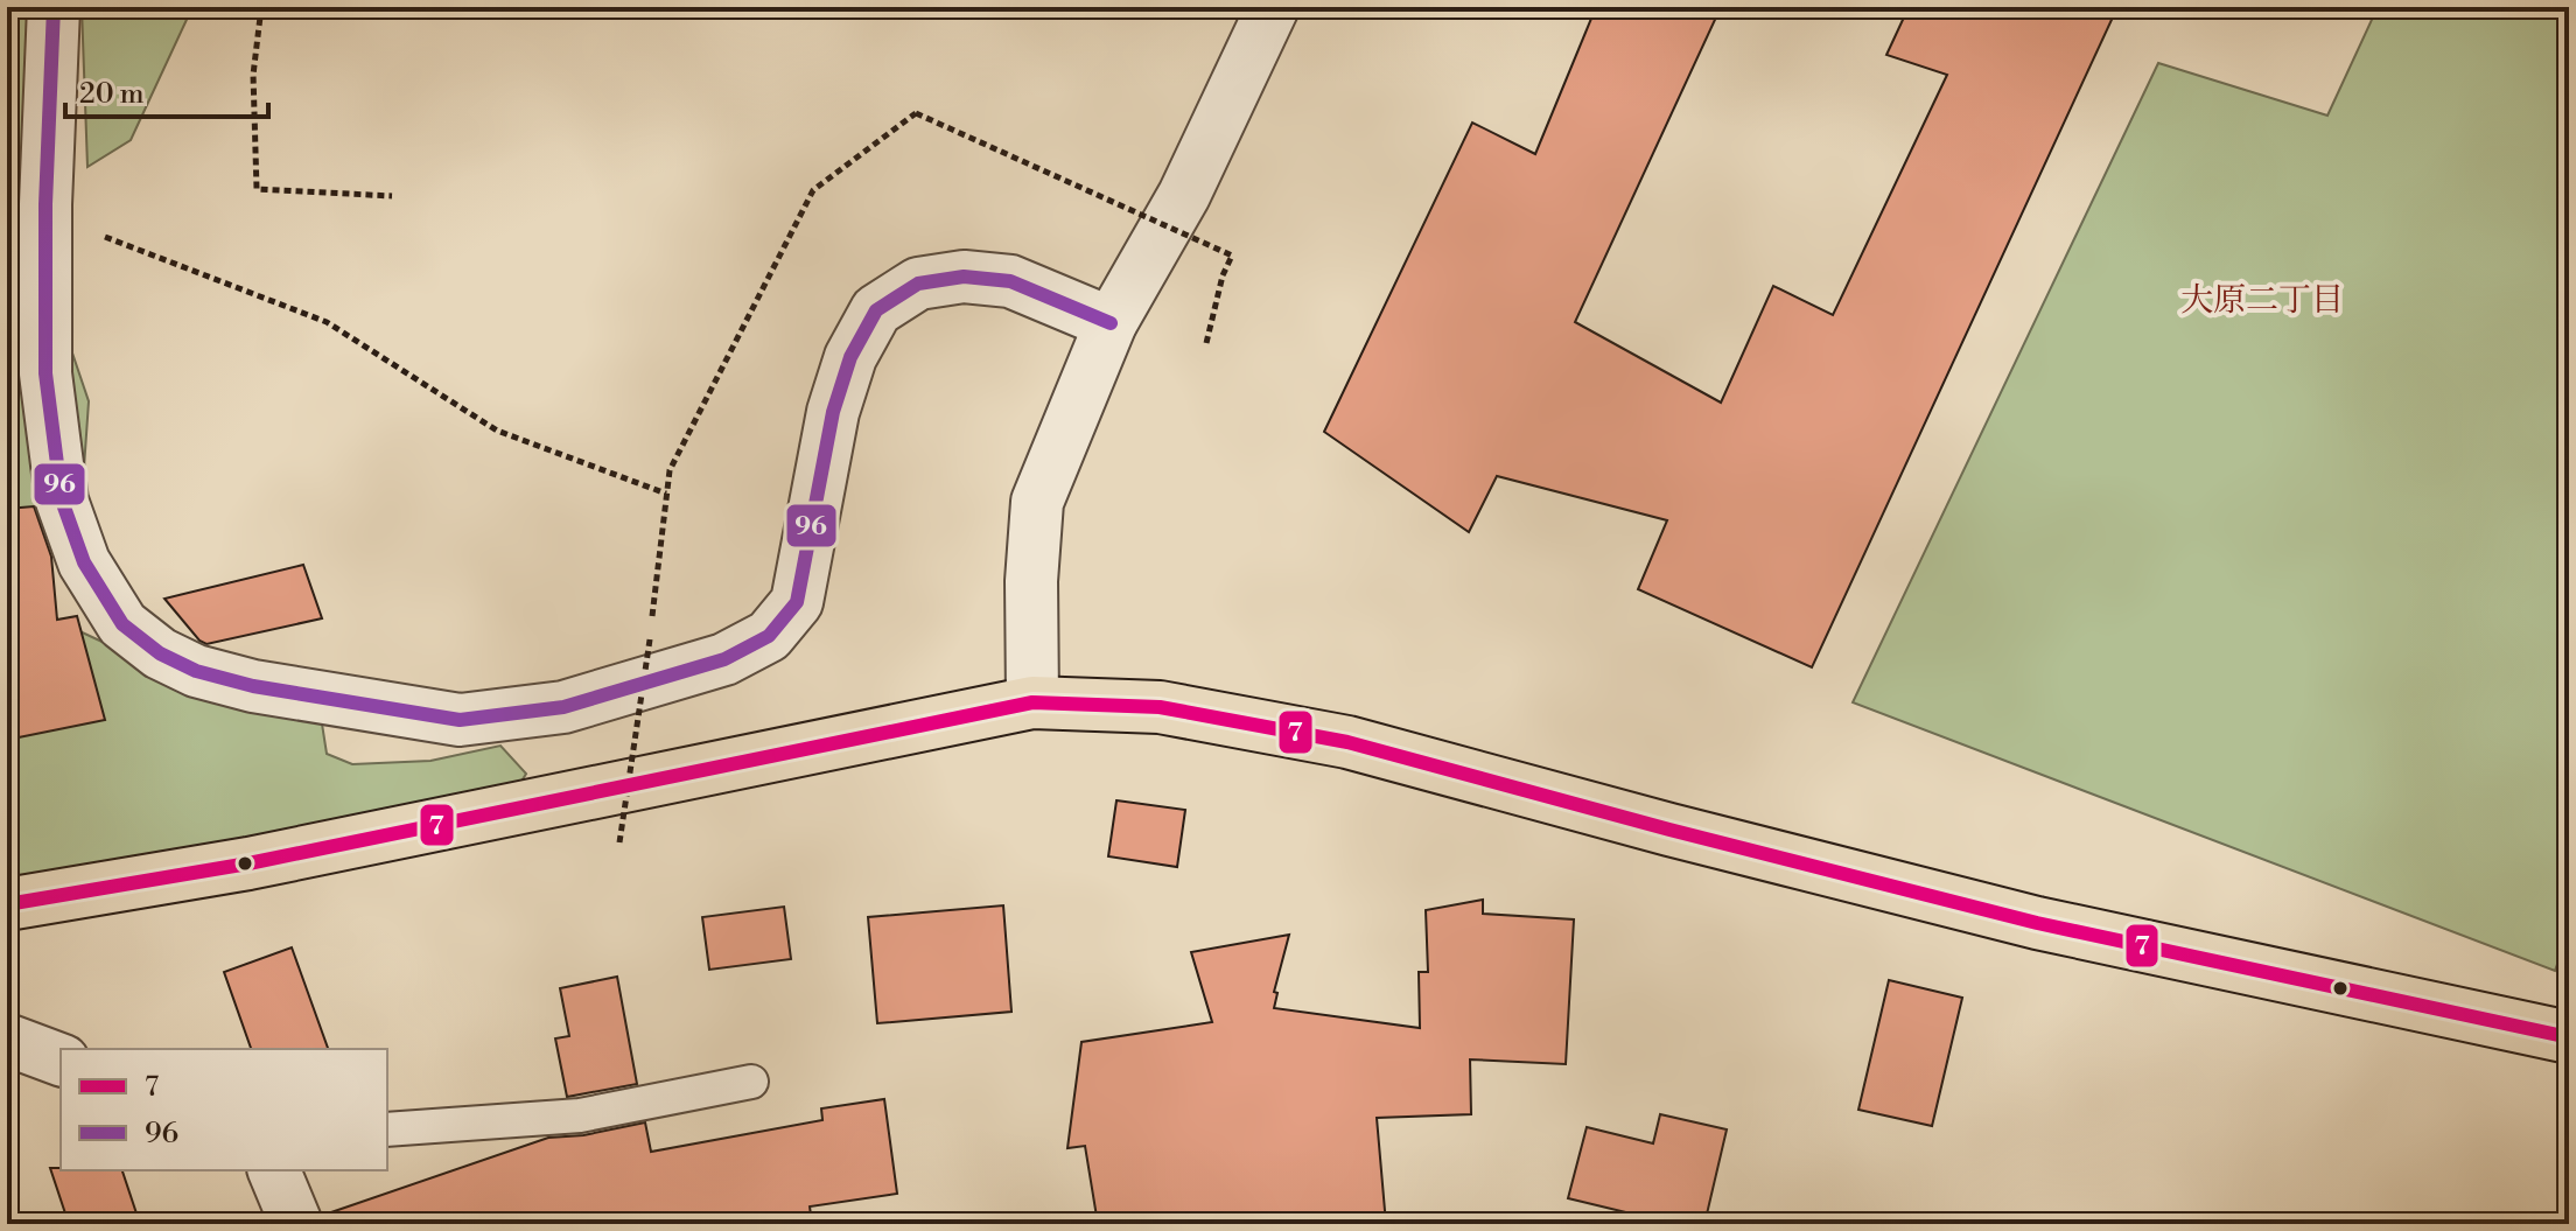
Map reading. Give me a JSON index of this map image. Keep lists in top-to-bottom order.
{
  "districts": ["大原二丁目"],
  "lines": ["transit line 96", "transit line 7"],
  "legend": ["7", "96"],
  "scale_bar": "20 m"
}
